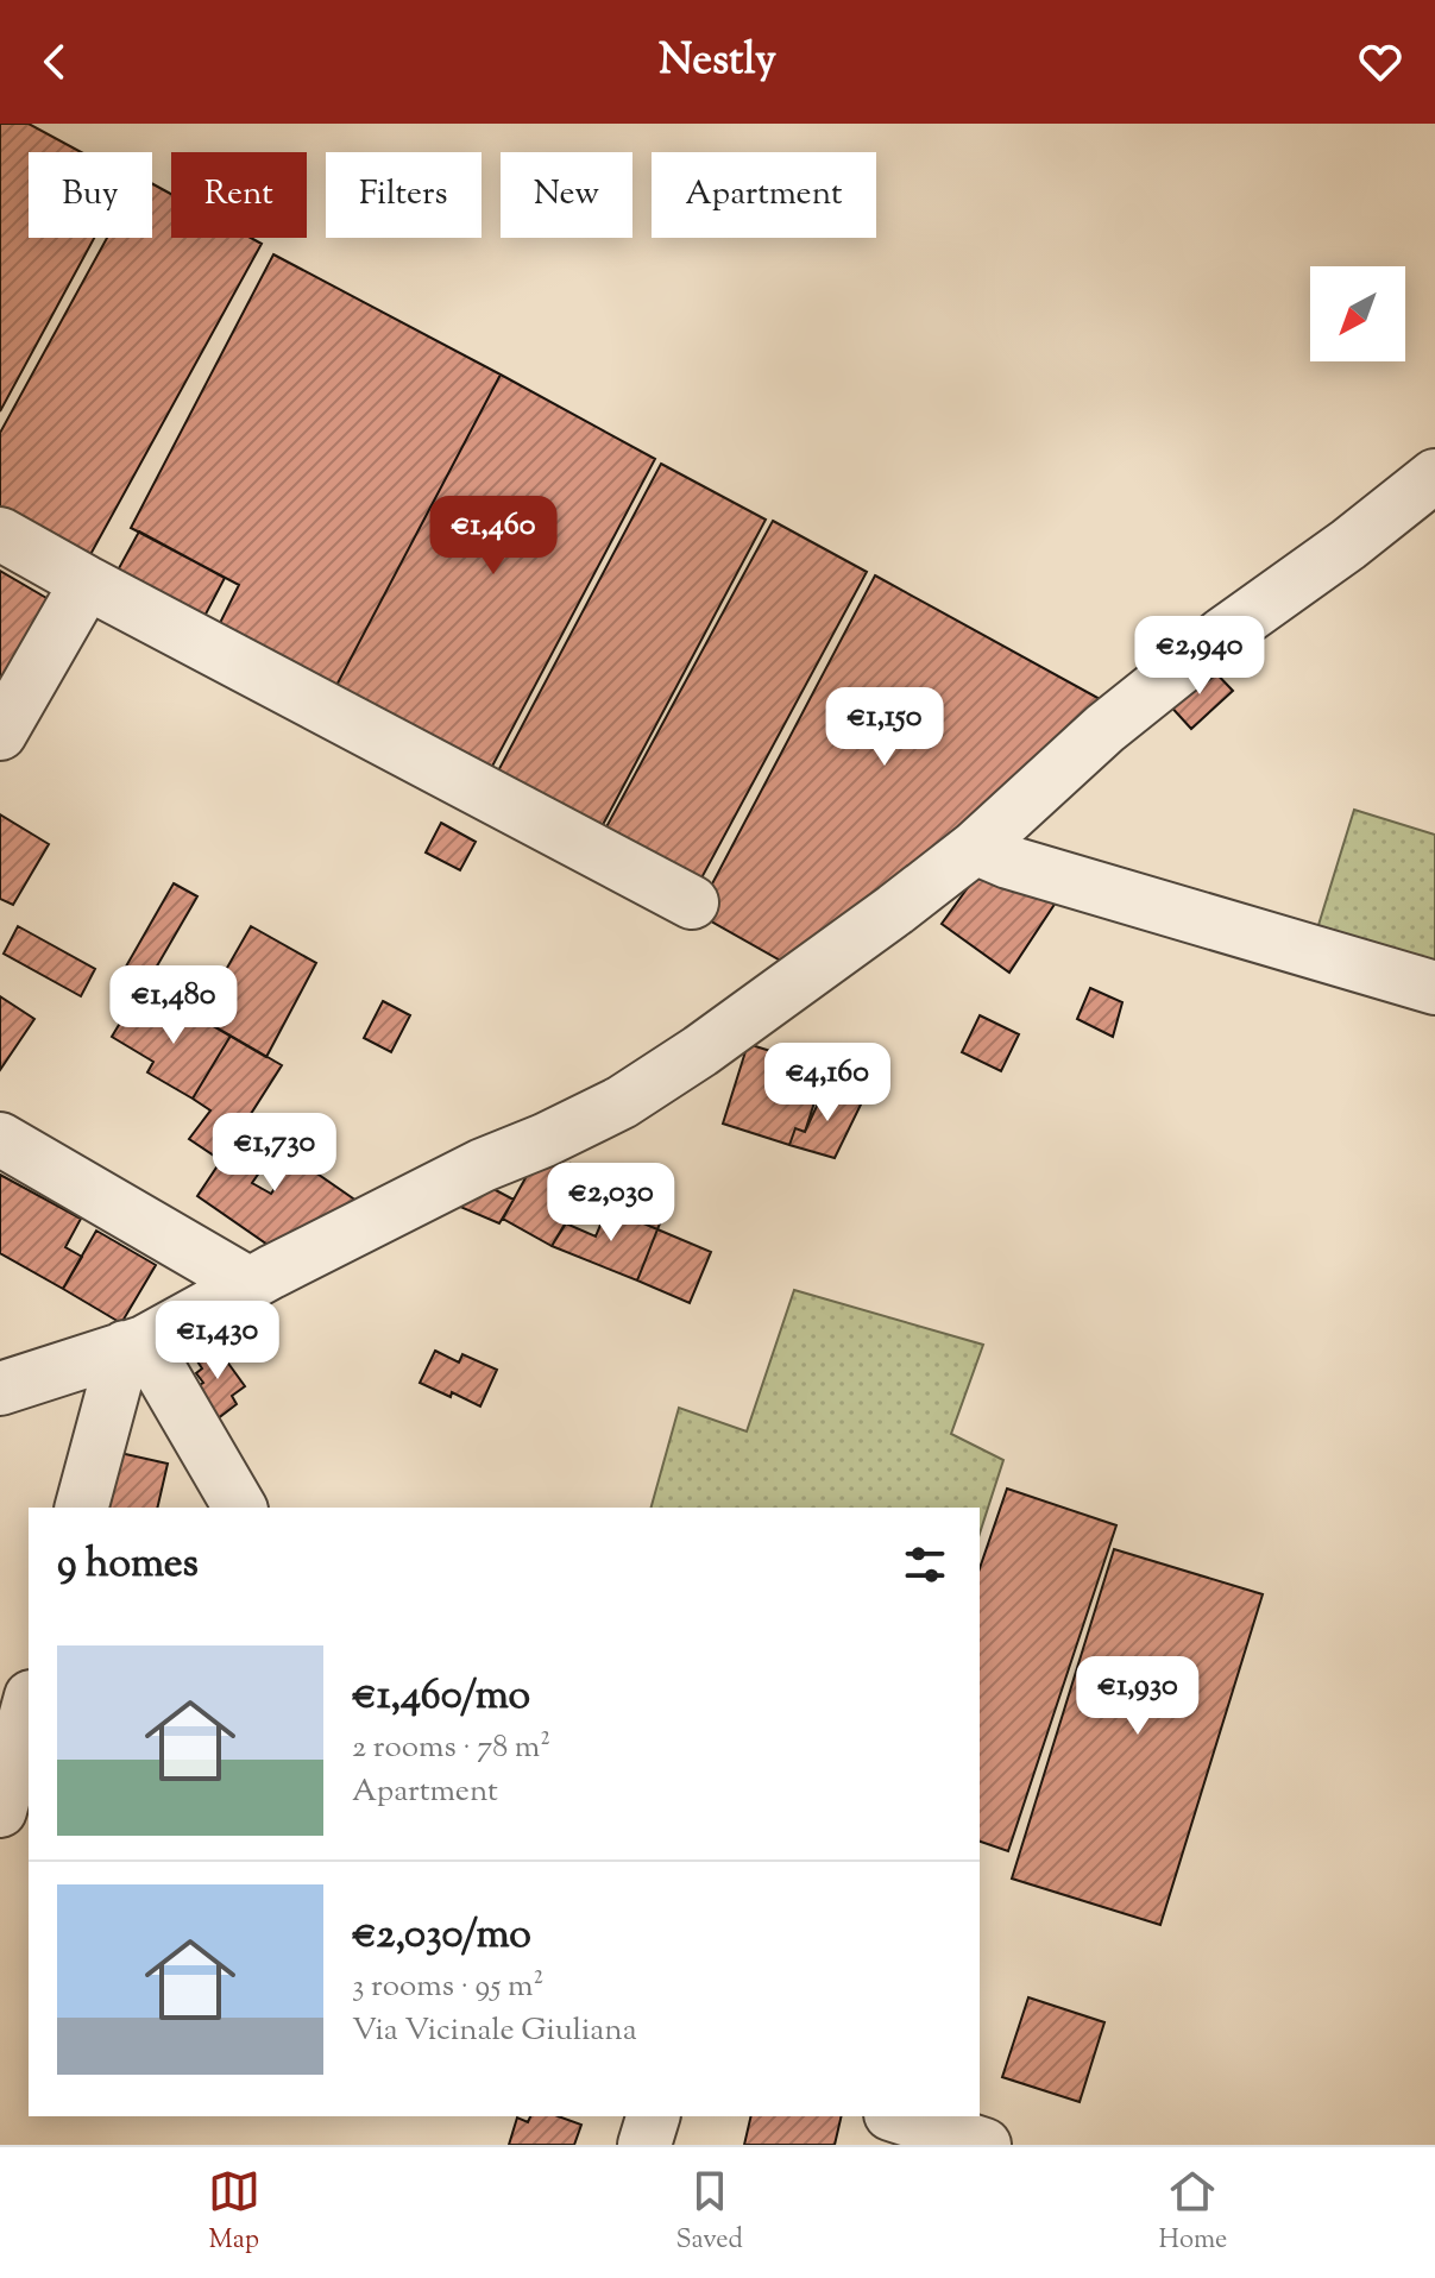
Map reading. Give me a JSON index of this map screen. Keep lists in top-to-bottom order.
{
  "north": "bottom left",
  "page": {
    "header": "Nestly",
    "chip": [
      "Buy",
      "Rent",
      "Filters",
      "New",
      "Apartment"
    ],
    "price": [
      "€1,460",
      "€2,940",
      "€1,150",
      "€1,480",
      "€4,160",
      "€1,730",
      "€2,030",
      "€1,430",
      "€1,930"
    ],
    "heading": "9 homes",
    "list": [
      {
        "name": "€1,460/mo",
        "note": "2 rooms · 78 m² · Apartment"
      },
      {
        "name": "€2,030/mo",
        "note": "3 rooms · 95 m² · Via Vicinale Giuliana"
      }
    ],
    "tabs": ["Map", "Saved", "Home"]
  }
}
